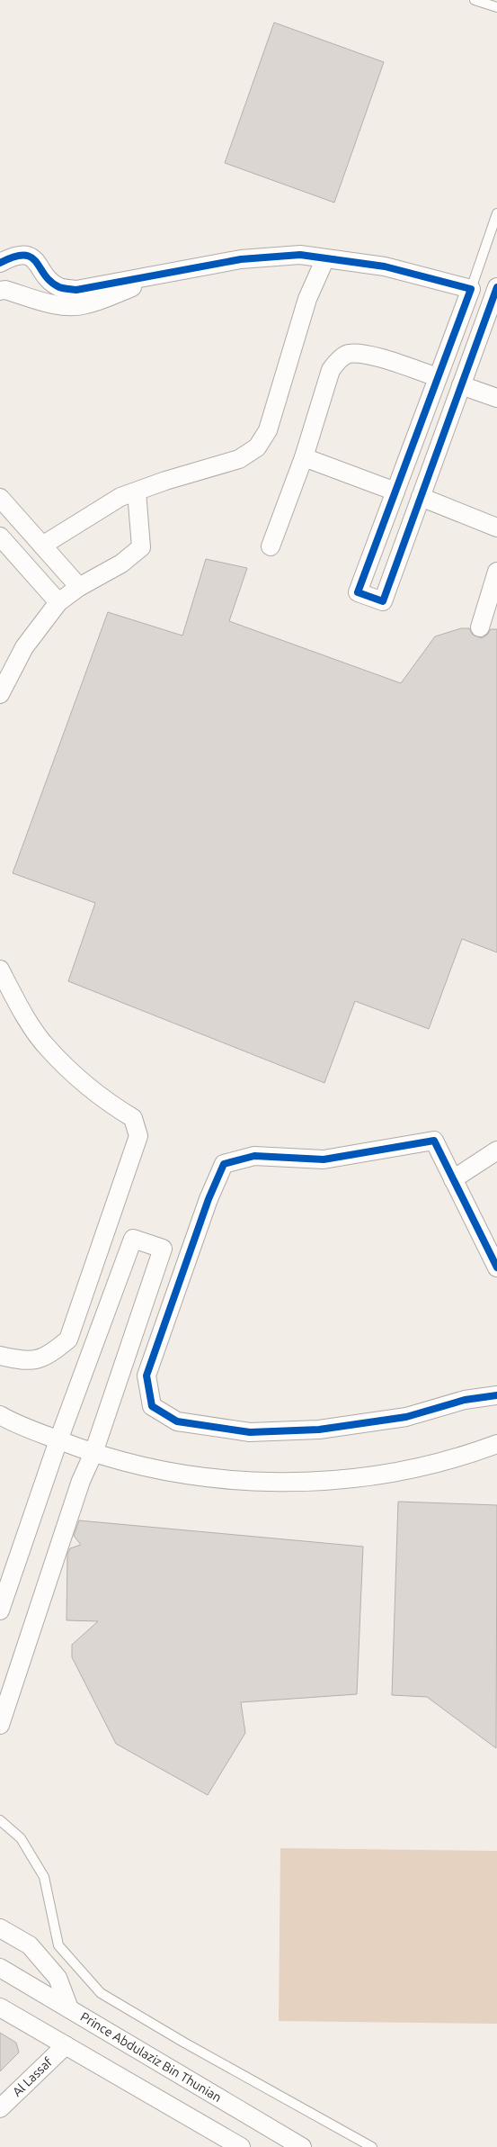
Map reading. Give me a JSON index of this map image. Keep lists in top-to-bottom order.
{
  "streets": {
    "street": ["Prince Abdulaziz Bin Thunian", "Al Lassaf"]
  }
}
